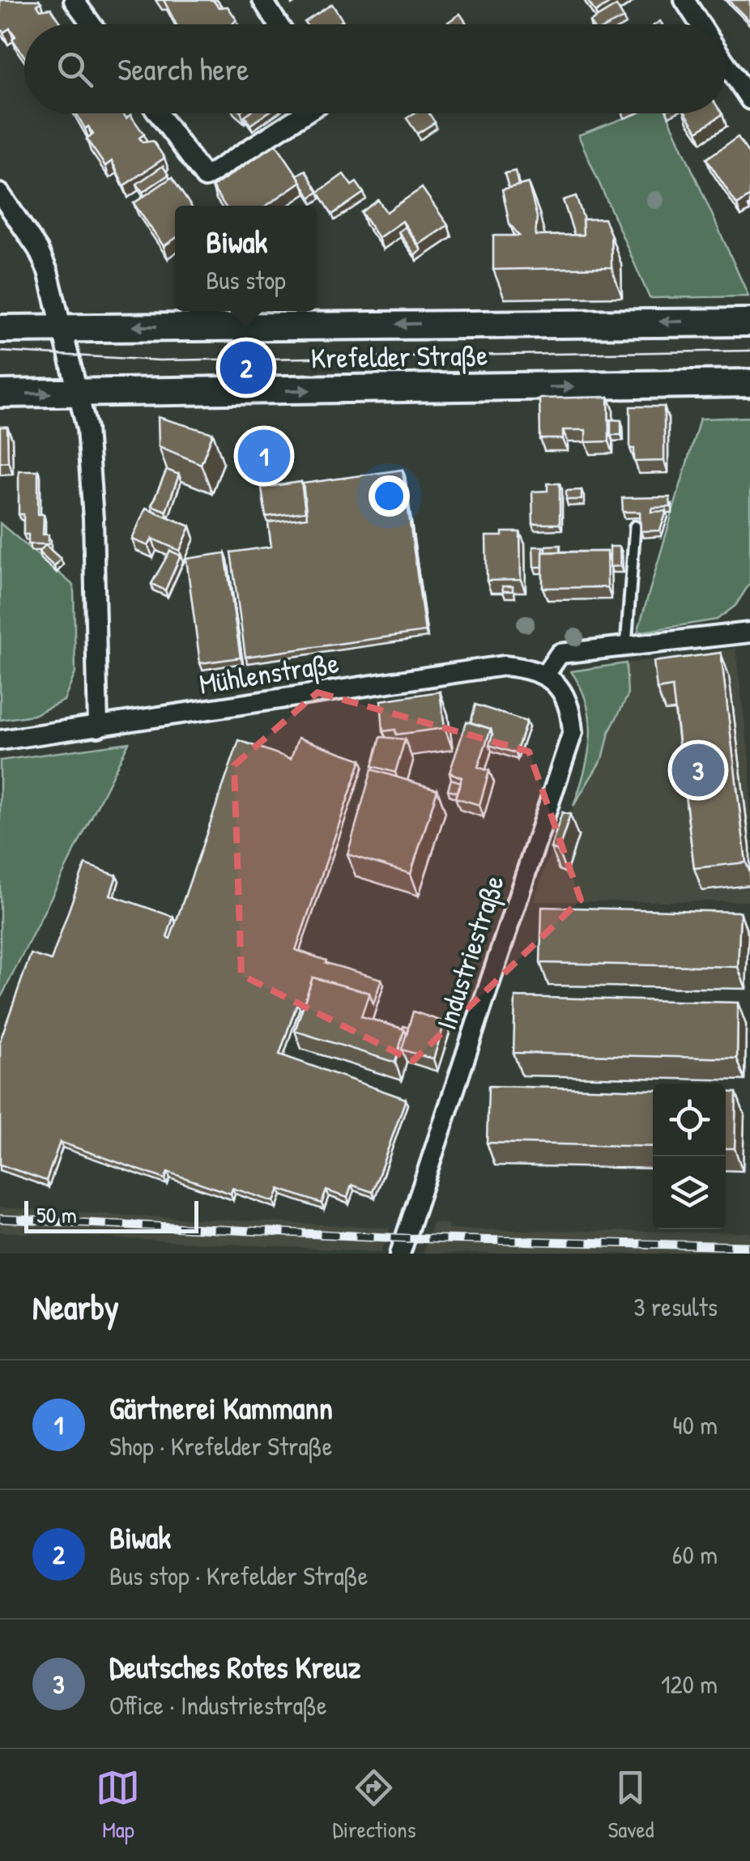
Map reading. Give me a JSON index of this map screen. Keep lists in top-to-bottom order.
{
  "streets": {
    "main road": ["Krefelder Straße"],
    "street": ["Mühlenstraße", "Industriestraße"]
  },
  "crossings": [
    ["Mühlenstraße", "Industriestraße"]
  ],
  "scale_bar": "50 m",
  "page": {
    "search": "Search here",
    "popup": ["Biwak", "Bus stop"],
    "pins": ["2", "1", "3"],
    "scale": "50 m",
    "heading": ["Nearby", "3 results"],
    "list": [
      {
        "mark": "1",
        "name": "Gärtnerei Kammann",
        "note": "Shop · Krefelder Straße",
        "value": "40 m"
      },
      {
        "mark": "2",
        "name": "Biwak",
        "note": "Bus stop · Krefelder Straße",
        "value": "60 m"
      },
      {
        "mark": "3",
        "name": "Deutsches Rotes Kreuz",
        "note": "Office · Industriestraße",
        "value": "120 m"
      }
    ],
    "nav": ["Map", "Directions", "Saved"]
  }
}
